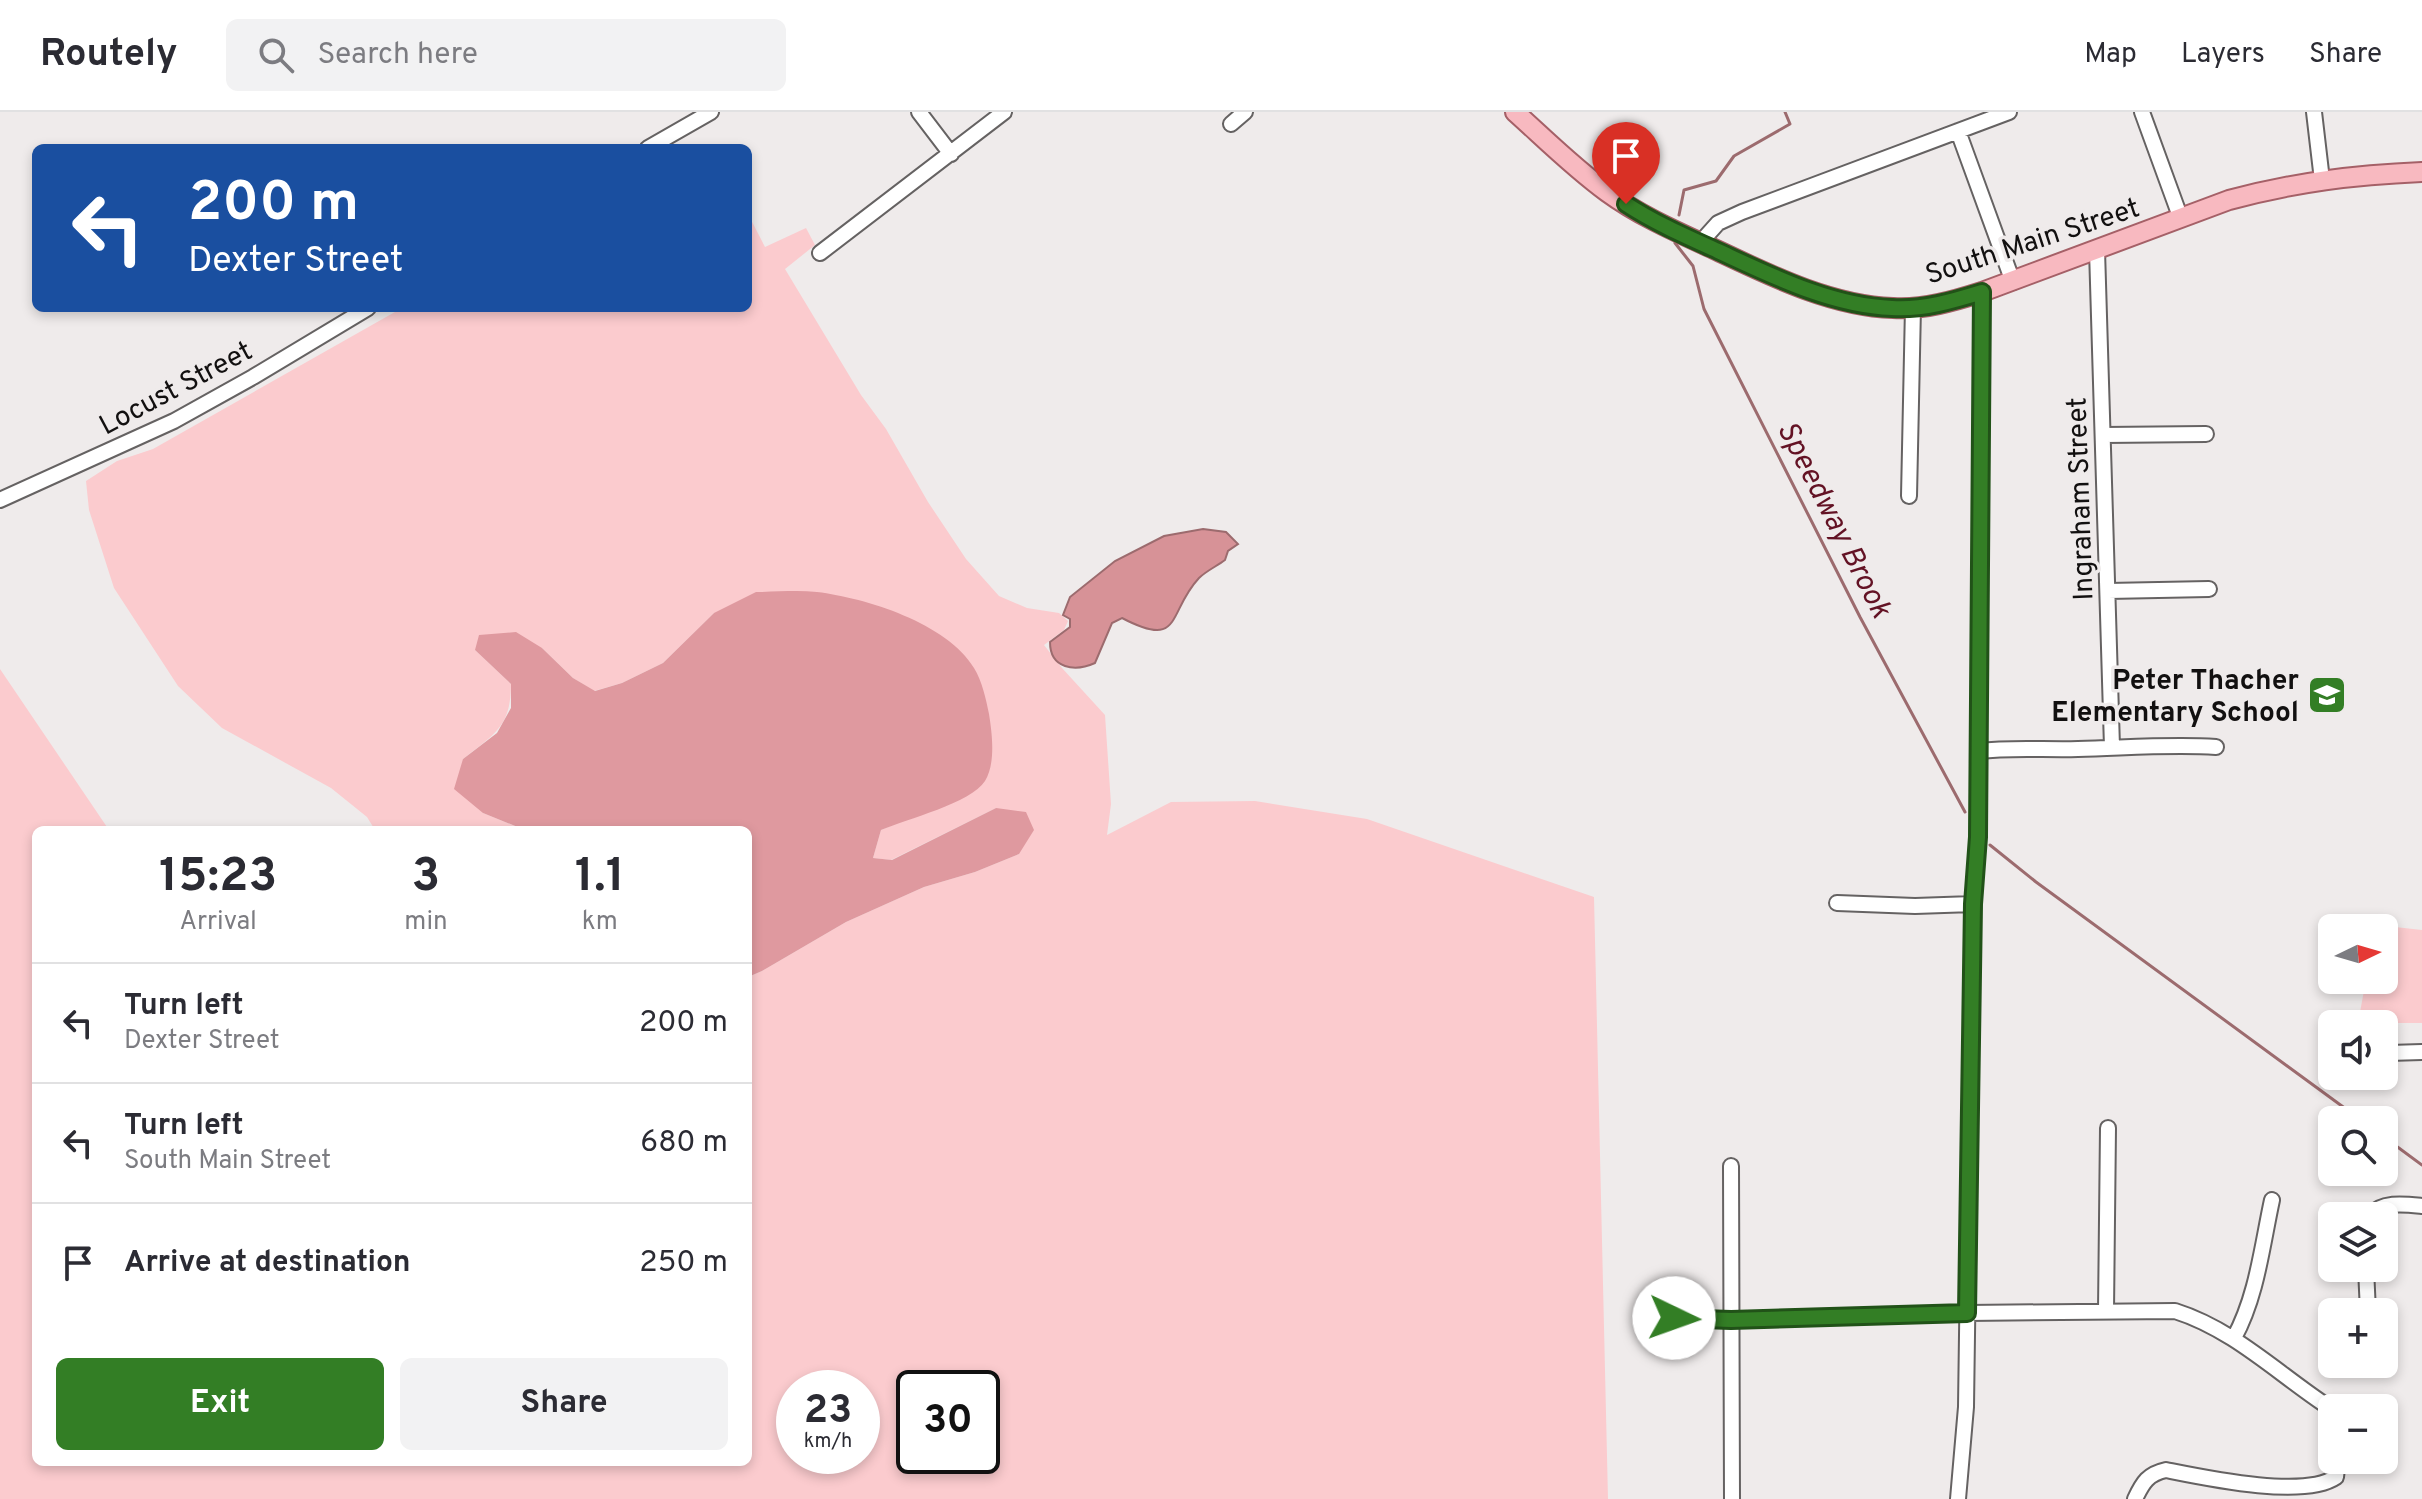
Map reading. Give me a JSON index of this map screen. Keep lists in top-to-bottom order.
{
  "streets": {
    "main road": ["South Main Street"],
    "street": ["Locust Street", "Ingraham Street"]
  },
  "crossings": [
    ["South Main Street", "Ingraham Street"]
  ],
  "water": ["Speedway Brook"],
  "places": {
    "school or university": ["Peter Thacher Elementary School"]
  },
  "north": "right",
  "page": {
    "header": "Routely",
    "search": "Search here",
    "nav": ["Map", "Layers", "Share"],
    "turn": ["200 m", "Dexter Street"],
    "eta": [
      "15:23",
      "Arrival",
      "3",
      "min",
      "1.1",
      "km"
    ],
    "map_buttons": ["+", "−"],
    "list": [
      {
        "name": "Turn left",
        "note": "Dexter Street",
        "value": "200 m"
      },
      {
        "name": "Turn left",
        "note": "South Main Street",
        "value": "680 m"
      },
      {
        "name": "Arrive at destination",
        "value": "250 m"
      }
    ],
    "buttons": ["Exit", "Share"],
    "speed": "23 km/h",
    "limit": "30"
  }
}
